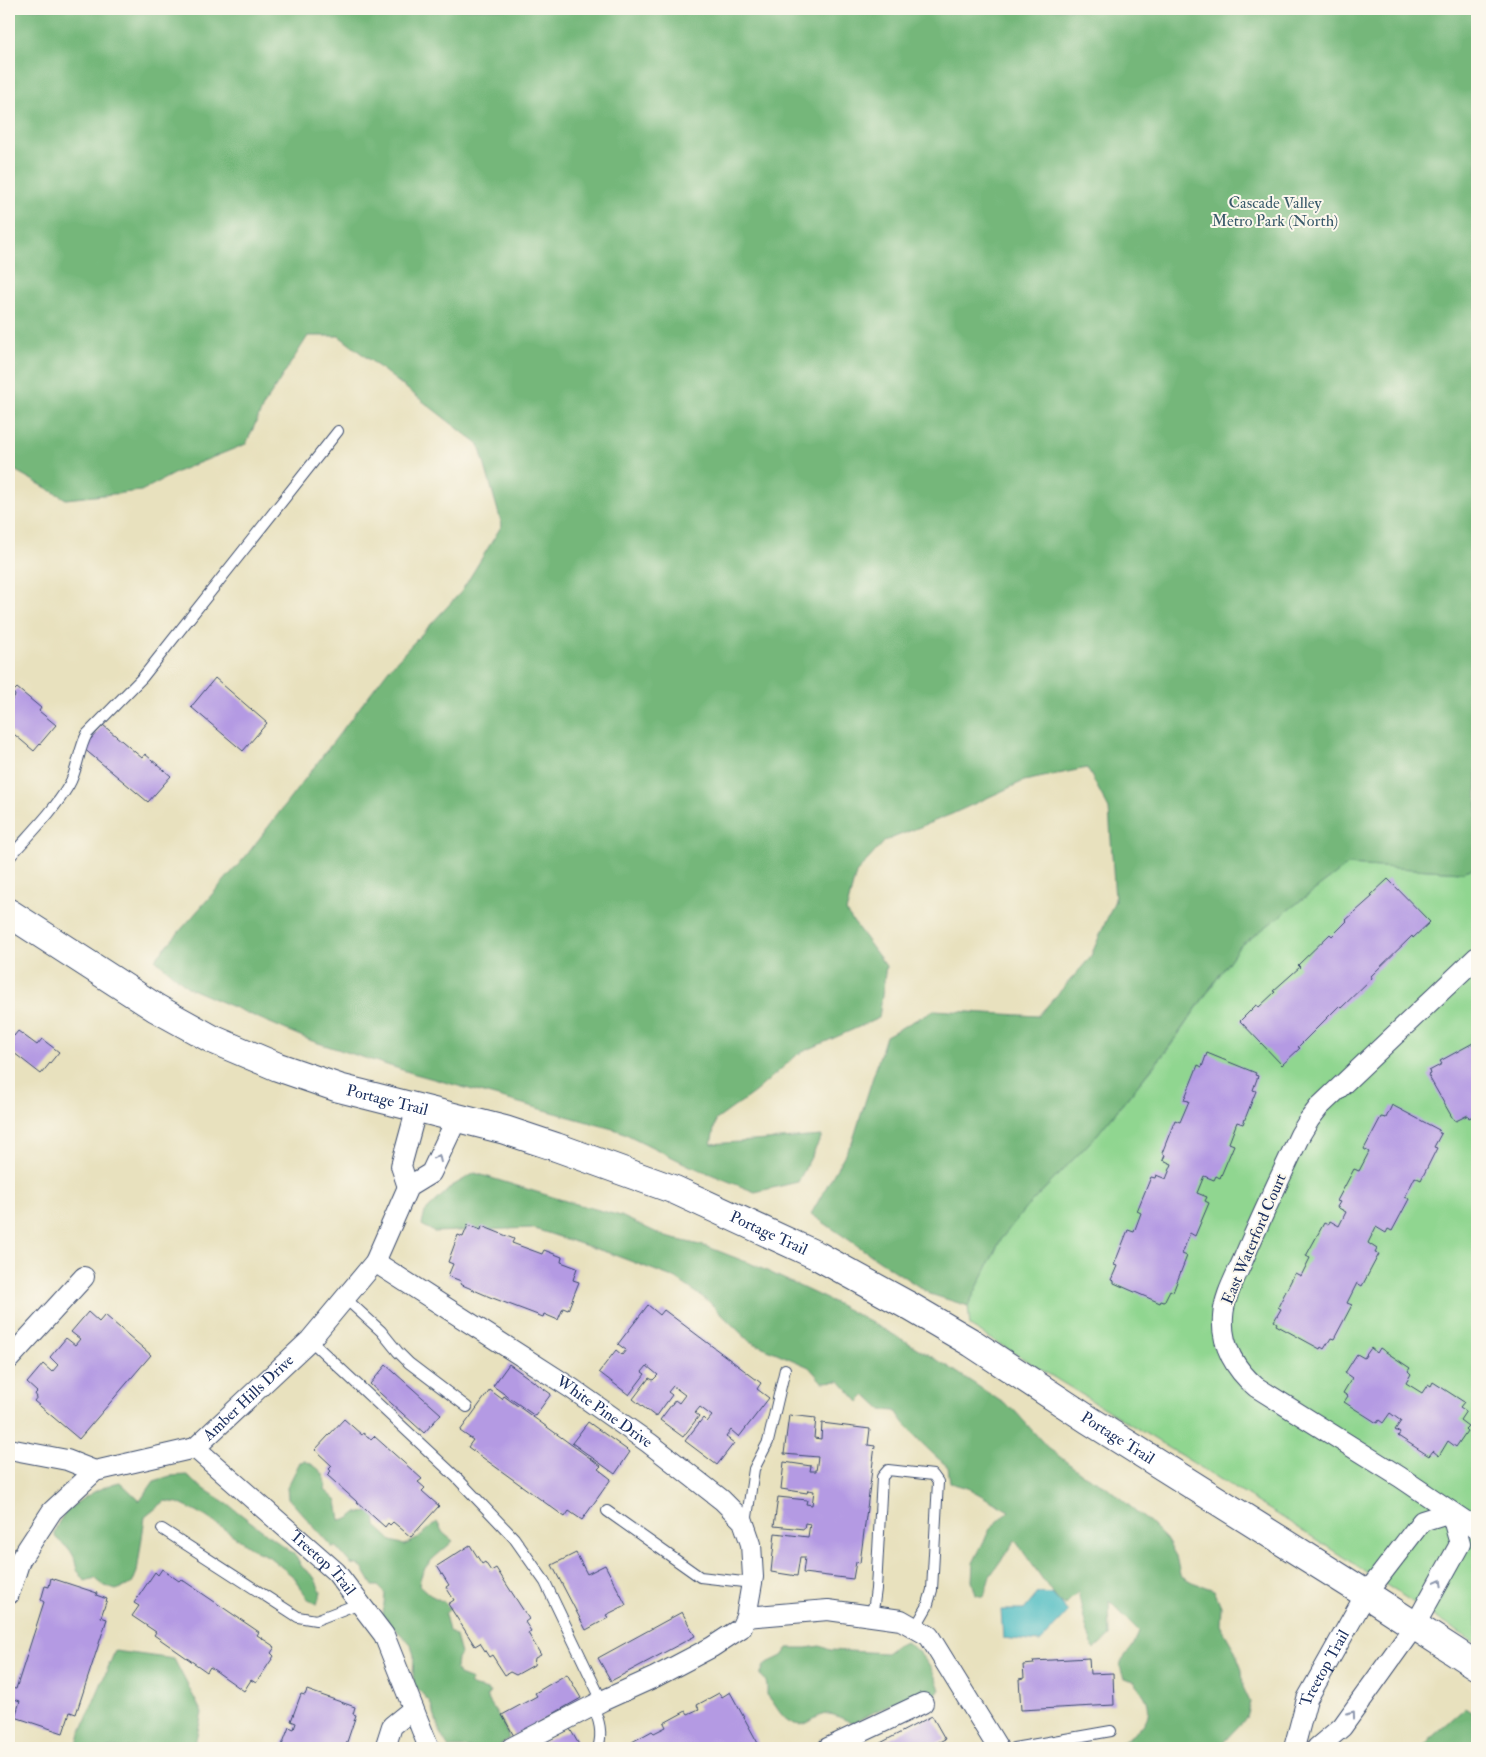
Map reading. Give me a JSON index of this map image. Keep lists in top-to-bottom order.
{
  "streets": {
    "main road": ["Portage Trail"],
    "street": [
      "East Waterford Court",
      "Amber Hills Drive",
      "White Pine Drive",
      "Treetop Trail"
    ]
  },
  "crossings": [
    ["Portage Trail", "Treetop Trail"],
    ["Amber Hills Drive", "White Pine Drive"],
    ["Amber Hills Drive", "Treetop Trail"]
  ],
  "parks": ["Cascade Valley Metro Park (North)"]
}
